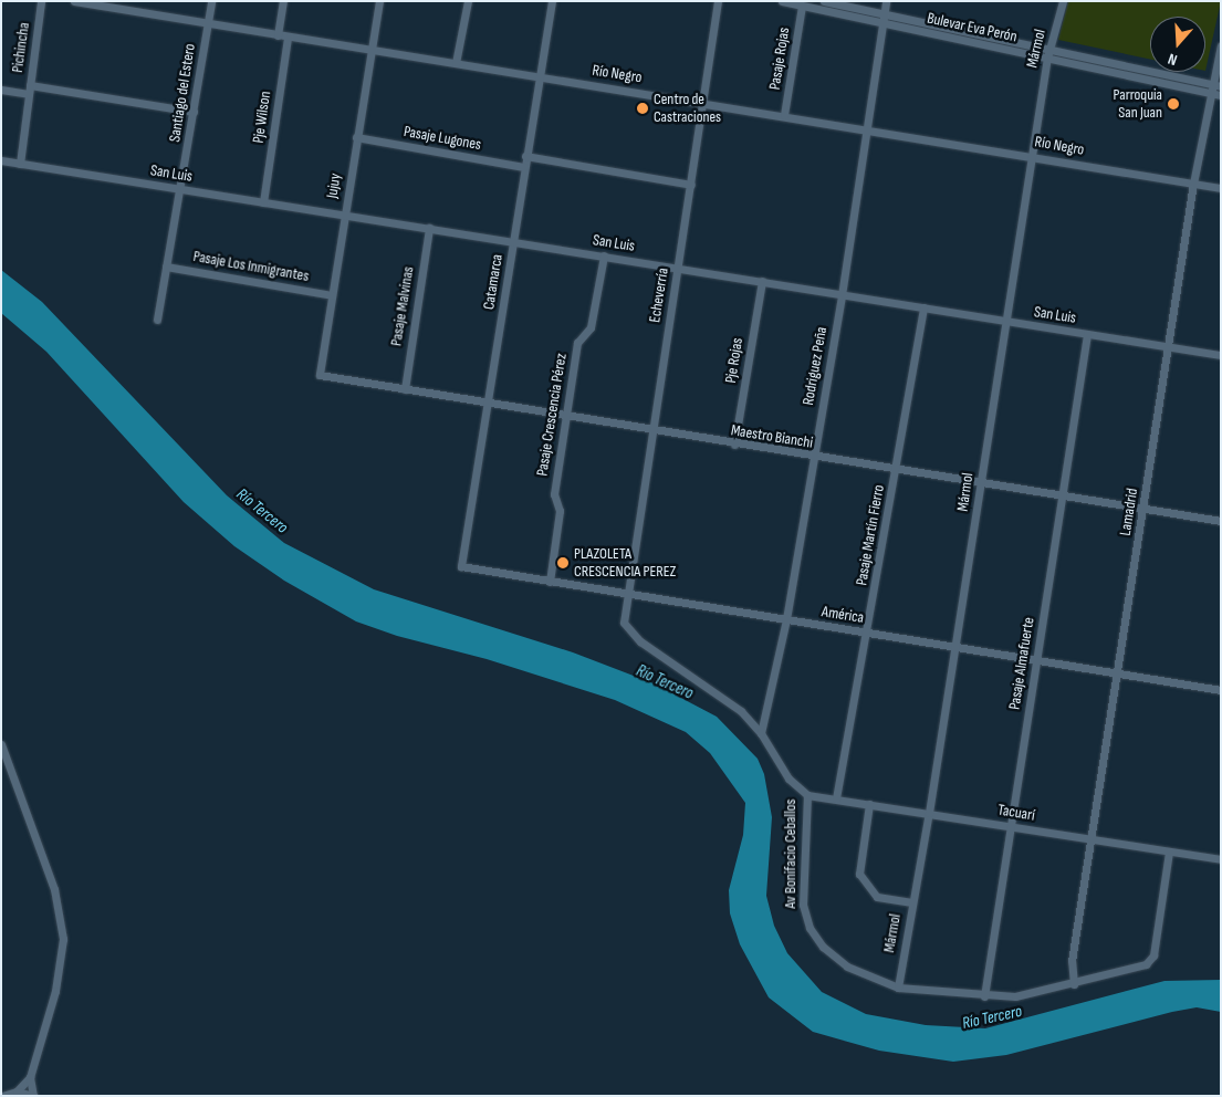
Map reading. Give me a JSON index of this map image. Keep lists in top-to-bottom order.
{
  "streets": {
    "street": [
      "Bulevar Eva Perón",
      "Pichincha",
      "Mármol",
      "Pasaje Rojas",
      "Río Negro",
      "Santiago del Estero",
      "Pje Wilson",
      "Pasaje Lugones",
      "San Luis",
      "Jujuy",
      "Pasaje Los Inmigrantes",
      "Catamarca",
      "Echeverría",
      "Pasaje Malvinas",
      "Pje Rojas",
      "Rodriguez Peña",
      "Pasaje Crescencia Pérez",
      "Maestro Bianchi",
      "Lamadrid",
      "Pasaje Martín Fierro",
      "América",
      "Pasaje Almafuerte",
      "Tacuarí",
      "Av Bonifacio Ceballos"
    ]
  },
  "crossings": [
    ["Bulevar Eva Perón", "Mármol"],
    ["Bulevar Eva Perón", "Pasaje Rojas"],
    ["Bulevar Eva Perón", "Rodriguez Peña"],
    ["Bulevar Eva Perón", "Lamadrid"],
    ["Pichincha", "San Luis"],
    ["Mármol", "Río Negro"],
    ["Mármol", "San Luis"],
    ["Mármol", "Maestro Bianchi"],
    ["Mármol", "América"],
    ["Mármol", "Tacuarí"],
    ["Mármol", "Av Bonifacio Ceballos"],
    ["Pasaje Rojas", "Río Negro"],
    ["Río Negro", "Santiago del Estero"],
    ["Río Negro", "Pje Wilson"],
    ["Río Negro", "Jujuy"],
    ["Río Negro", "Catamarca"],
    ["Río Negro", "Echeverría"],
    ["Río Negro", "Rodriguez Peña"],
    ["Río Negro", "Lamadrid"],
    ["Santiago del Estero", "San Luis"],
    ["Santiago del Estero", "Pasaje Los Inmigrantes"],
    ["Pje Wilson", "San Luis"],
    ["Pasaje Lugones", "Jujuy"],
    ["Pasaje Lugones", "Catamarca"],
    ["San Luis", "Jujuy"],
    ["San Luis", "Catamarca"],
    ["San Luis", "Echeverría"],
    ["San Luis", "Pasaje Malvinas"],
    ["San Luis", "Pje Rojas"],
    ["San Luis", "Rodriguez Peña"],
    ["San Luis", "Pasaje Crescencia Pérez"],
    ["San Luis", "Lamadrid"],
    ["San Luis", "Pasaje Martín Fierro"],
    ["San Luis", "Pasaje Almafuerte"],
    ["Jujuy", "Pasaje Los Inmigrantes"],
    ["Jujuy", "Maestro Bianchi"],
    ["Catamarca", "Maestro Bianchi"],
    ["Catamarca", "América"],
    ["Echeverría", "Maestro Bianchi"],
    ["Echeverría", "América"],
    ["Echeverría", "Av Bonifacio Ceballos"],
    ["Pasaje Malvinas", "Maestro Bianchi"],
    ["Pje Rojas", "Maestro Bianchi"],
    ["Rodriguez Peña", "Maestro Bianchi"],
    ["Rodriguez Peña", "América"],
    ["Rodriguez Peña", "Av Bonifacio Ceballos"],
    ["Pasaje Crescencia Pérez", "Maestro Bianchi"],
    ["Pasaje Crescencia Pérez", "América"],
    ["Maestro Bianchi", "Lamadrid"],
    ["Maestro Bianchi", "Pasaje Martín Fierro"],
    ["Maestro Bianchi", "Pasaje Almafuerte"],
    ["Lamadrid", "América"],
    ["Lamadrid", "Tacuarí"],
    ["Lamadrid", "Av Bonifacio Ceballos"],
    ["Pasaje Martín Fierro", "América"],
    ["Pasaje Martín Fierro", "Tacuarí"],
    ["América", "Pasaje Almafuerte"],
    ["América", "Av Bonifacio Ceballos"],
    ["Pasaje Almafuerte", "Tacuarí"],
    ["Pasaje Almafuerte", "Av Bonifacio Ceballos"],
    ["Tacuarí", "Av Bonifacio Ceballos"]
  ],
  "water": ["Río Tercero"],
  "places": ["Parroquia San Juan", "Centro de Castraciones", "PLAZOLETA CRESCENCIA PEREZ"],
  "north": "bottom"
}
